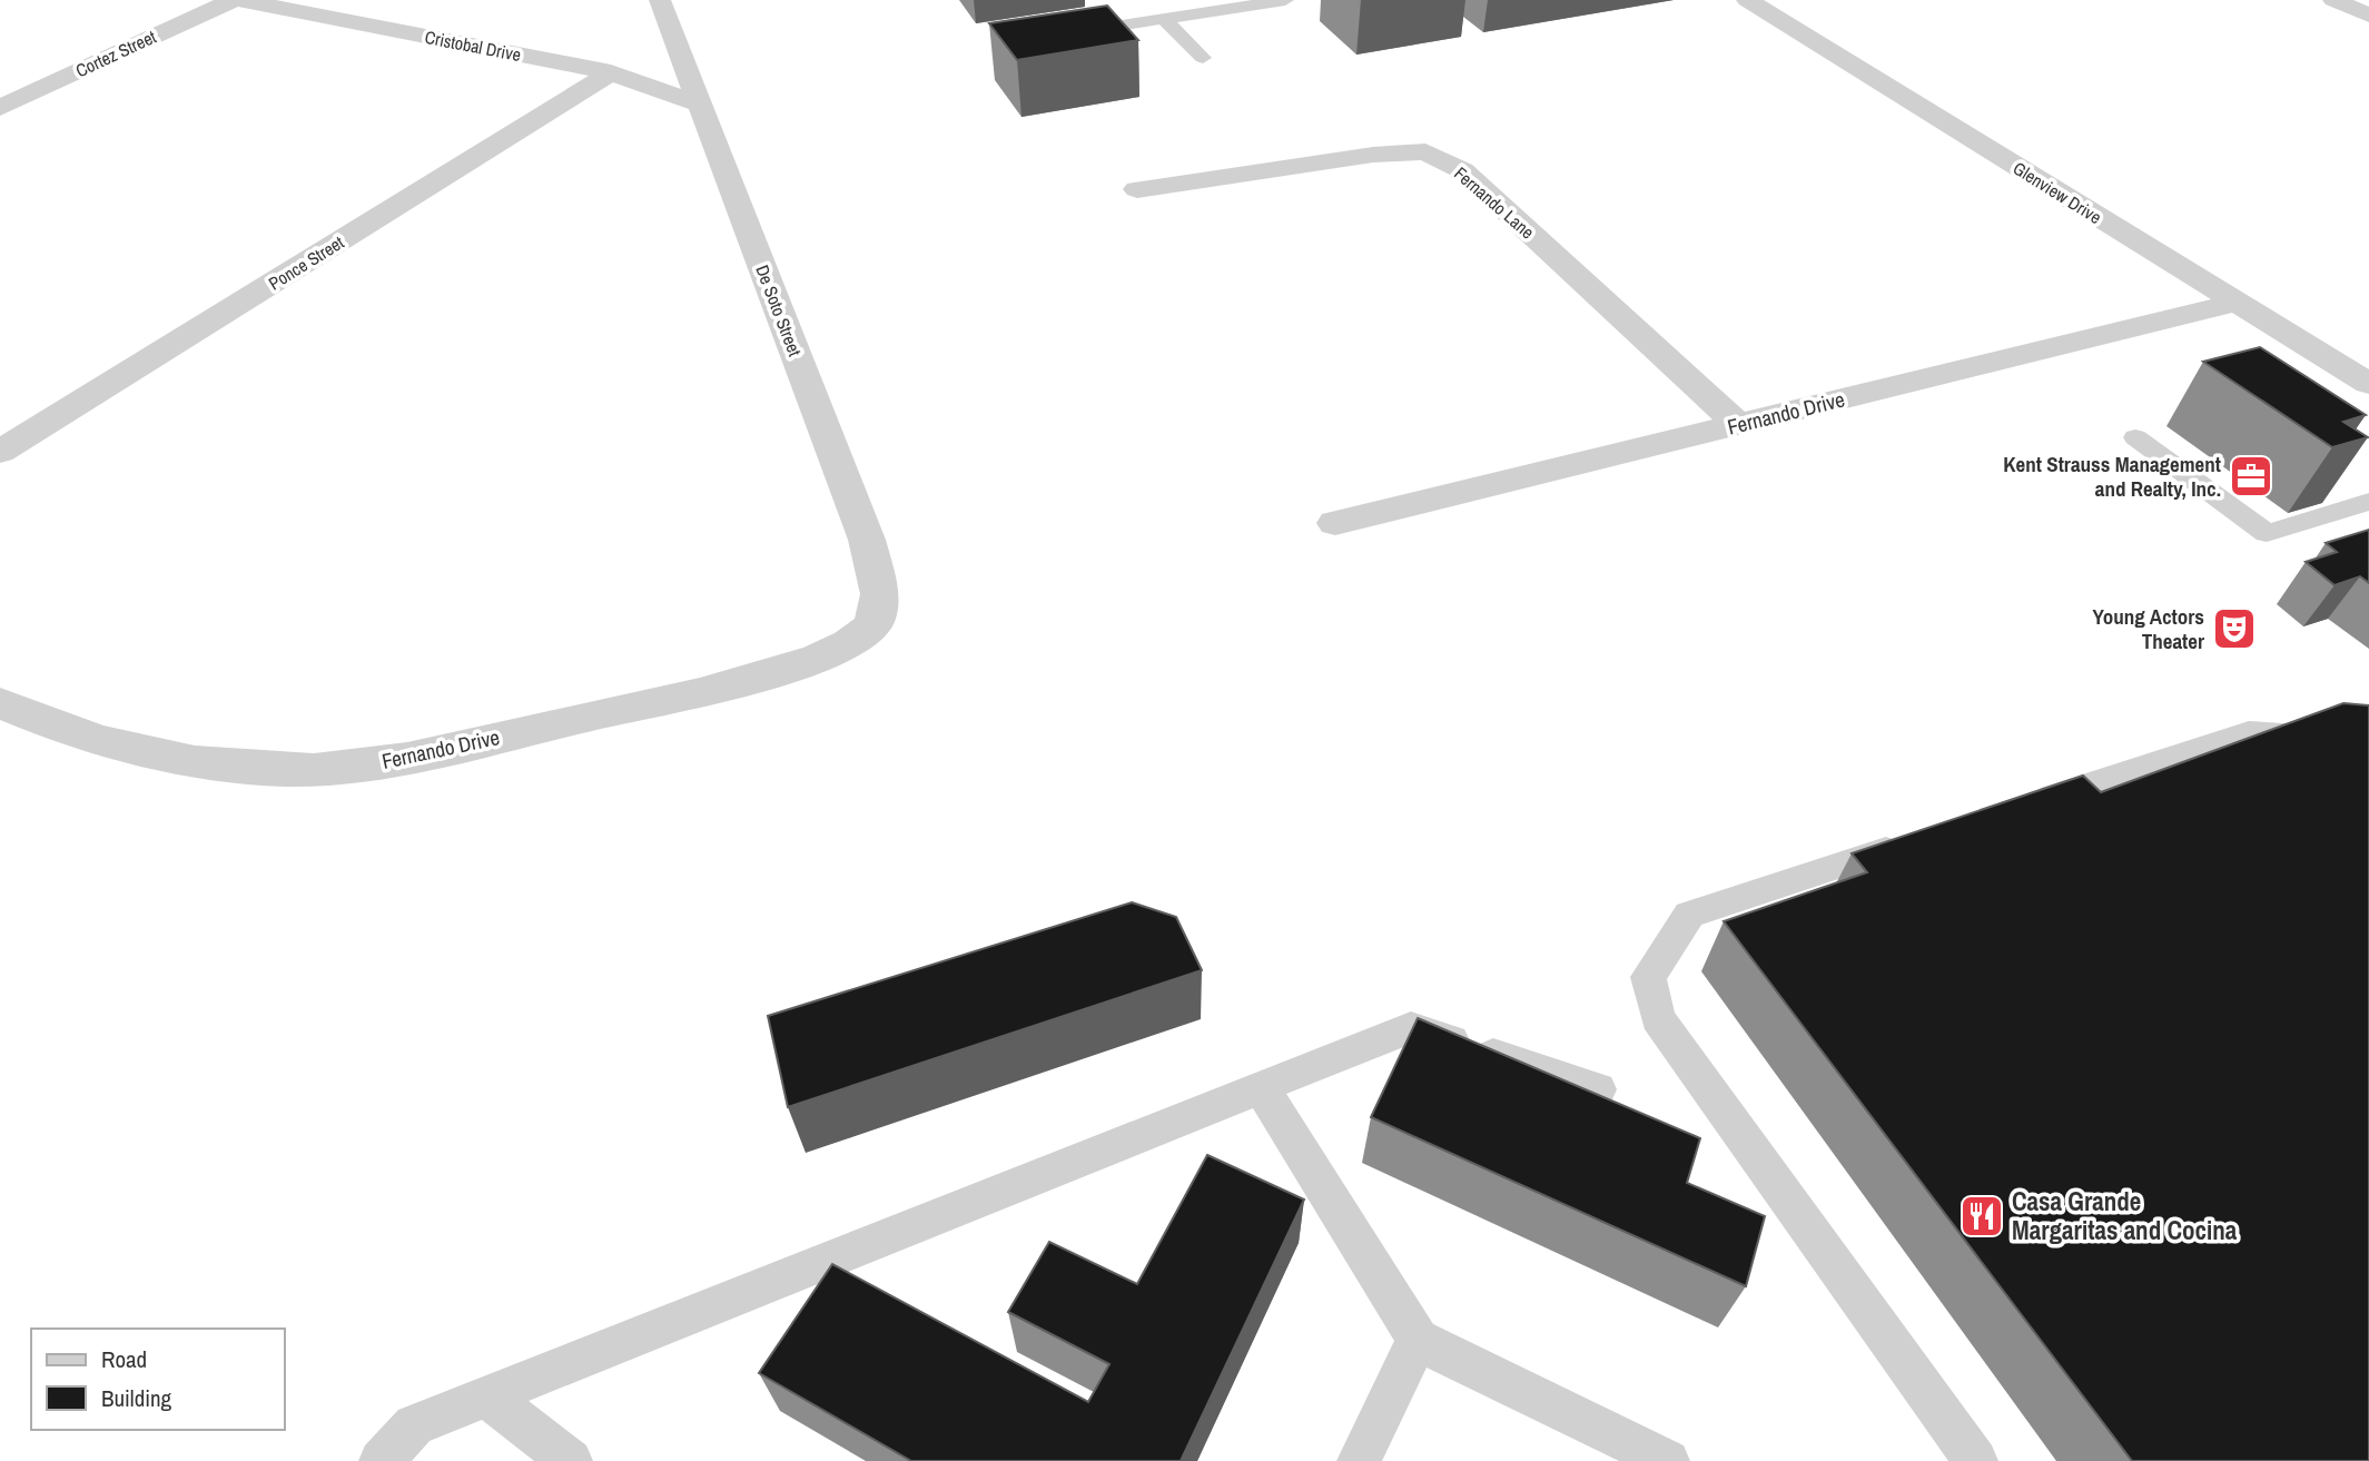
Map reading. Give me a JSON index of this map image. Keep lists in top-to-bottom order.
{
  "streets": {
    "street": [
      "Cristobal Drive",
      "Cortez Street",
      "Glenview Drive",
      "Fernando Lane",
      "Ponce Street",
      "De Soto Street",
      "Fernando Drive"
    ]
  },
  "crossings": [
    ["Cristobal Drive", "Ponce Street"],
    ["Cristobal Drive", "De Soto Street"],
    ["Glenview Drive", "Fernando Drive"],
    ["Fernando Lane", "Fernando Drive"],
    ["De Soto Street", "Fernando Drive"]
  ],
  "places": {
    "office": ["Kent Strauss Management and Realty, Inc."],
    "theatre": ["Young Actors Theater"],
    "restaurant": ["Casa Grande Margaritas and Cocina"]
  },
  "legend": ["Road", "Building"]
}
